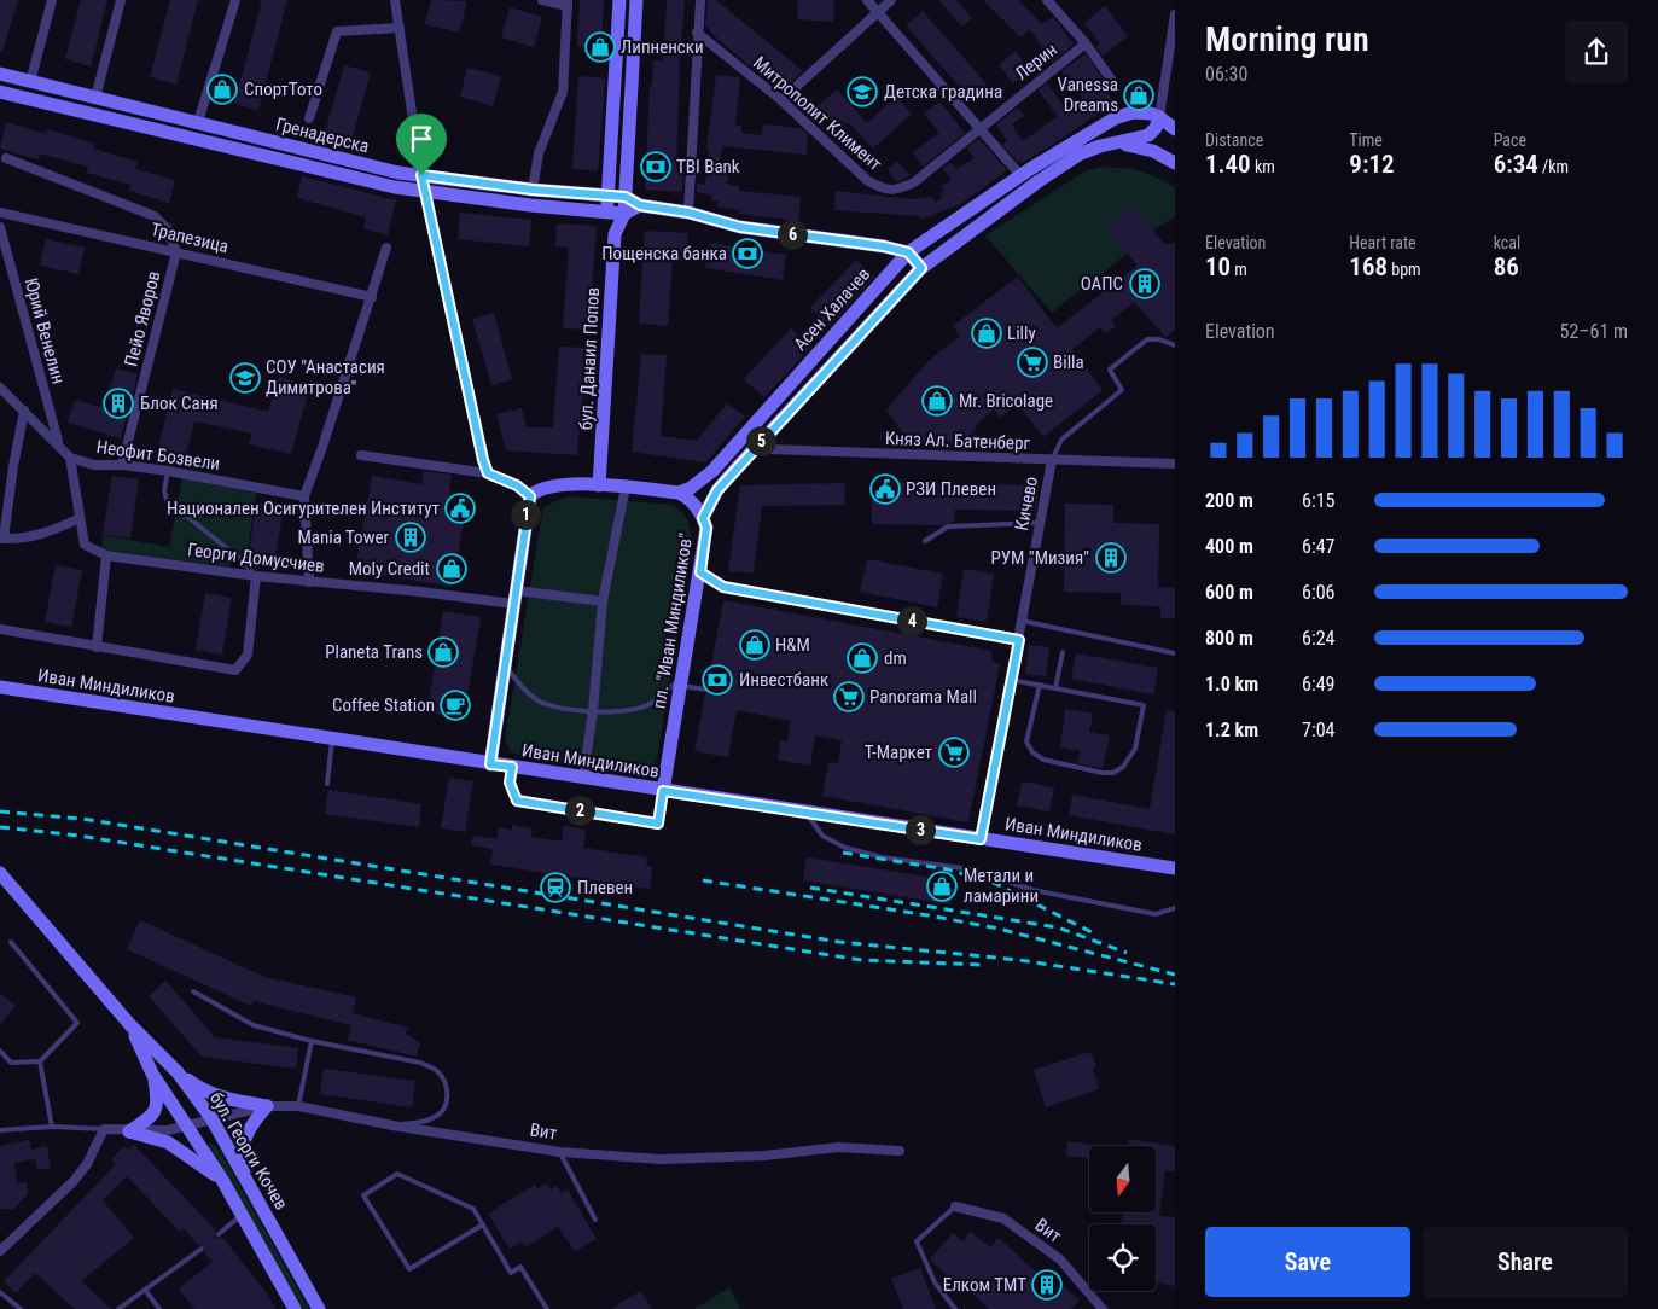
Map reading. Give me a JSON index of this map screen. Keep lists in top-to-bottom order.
{
  "streets": {
    "street": [
      "Лерин",
      "Митрополит Климент",
      "Гренадерска",
      "Трапезица",
      "Асен Халачев",
      "Пейо Яворов",
      "Юрий Венелин",
      "бул. Данаил Попов",
      "Княз Ал. Батенберг",
      "Неофит Бозвели",
      "Кичево",
      "Георги Домусчиев",
      "пл. \"Иван Миндиликов\"",
      "Иван Миндиликов",
      "Вит",
      "бул. Георги Кочев"
    ]
  },
  "crossings": [
    ["Лерин", "Митрополит Климент"],
    ["Гренадерска", "Асен Халачев"],
    ["Гренадерска", "бул. Данаил Попов"],
    ["Трапезица", "Пейо Яворов"],
    ["Асен Халачев", "Княз Ал. Батенберг"],
    ["Асен Халачев", "пл. \"Иван Миндиликов\""],
    ["Пейо Яворов", "Неофит Бозвели"],
    ["Юрий Венелин", "Неофит Бозвели"],
    ["Княз Ал. Батенберг", "Кичево"],
    ["Неофит Бозвели", "Георги Домусчиев"],
    ["Кичево", "Иван Миндиликов"],
    ["пл. \"Иван Миндиликов\"", "Иван Миндиликов"],
    ["Вит", "бул. Георги Кочев"]
  ],
  "places": {
    "shop": [
      "Липненски",
      "СпортТото",
      "Vanessa Dreams",
      "Lilly",
      "Mr. Bricolage",
      "Moly Credit",
      "H&M",
      "Planeta Trans",
      "dm",
      "Метали и ламарини"
    ],
    "school or university": ["Детска градина", "СОУ \"Анастасия Димитрова\""],
    "bank": ["TBI Bank", "Пощенска банка", "Инвестбанк"],
    "building": [
      "ОАПС",
      "Блок Саня",
      "Mania Tower",
      "РУМ \"Мизия\"",
      "Елком ТМТ"
    ],
    "supermarket": ["Billa", "Panorama Mall", "Т-Маркет"],
    "public building": ["РЗИ Плевен", "Национален Осигурителен Институт"],
    "cafe": ["Coffee Station"],
    "station": ["Плевен"]
  },
  "north": "bottom",
  "page": {
    "heading": ["Morning run", "06:30"],
    "stats": [
      ["Distance", "1.40 km"],
      ["Time", "9:12"],
      ["Pace", "6:34 /km"],
      ["Elevation", "10 m"],
      ["Heart rate", "168 bpm"],
      ["kcal", "86"]
    ],
    "pins": [
      "6",
      "5",
      "1",
      "4",
      "2",
      "3"
    ],
    "chart": ["Elevation", "52–61 m"],
    "list": [
      {
        "name": "200 m",
        "note": "6:15"
      },
      {
        "name": "400 m",
        "note": "6:47"
      },
      {
        "name": "600 m",
        "note": "6:06"
      },
      {
        "name": "800 m",
        "note": "6:24"
      },
      {
        "name": "1.0 km",
        "note": "6:49"
      },
      {
        "name": "1.2 km",
        "note": "7:04"
      }
    ],
    "buttons": ["Save", "Share"]
  }
}
